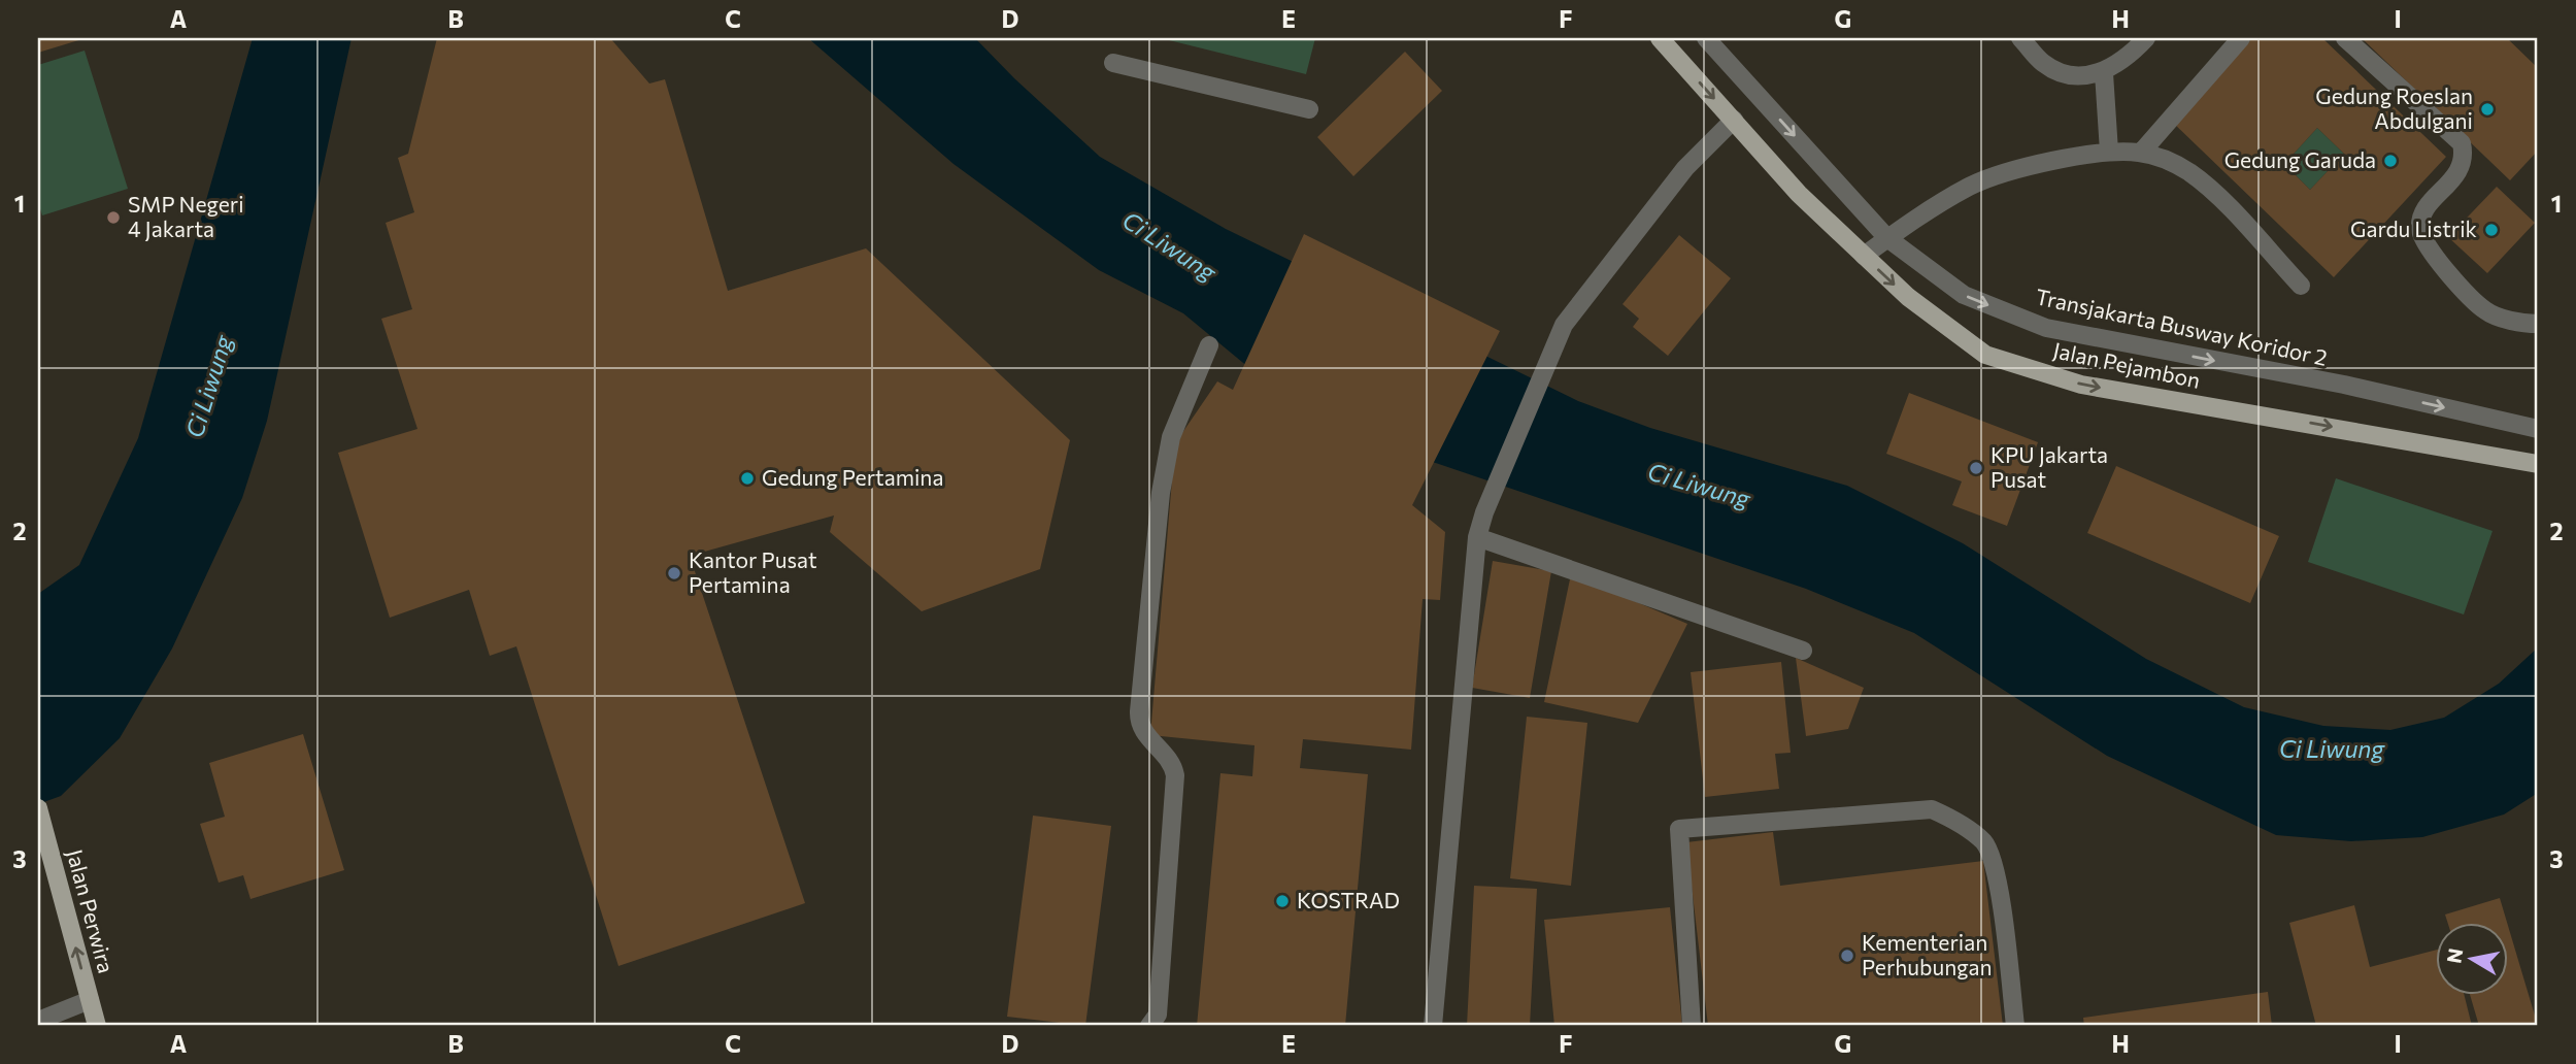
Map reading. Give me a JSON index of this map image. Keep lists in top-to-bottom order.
{
  "streets": {
    "main road": ["Jalan Pejambon", "Jalan Perwira"],
    "lane": ["Transjakarta Busway Koridor 2"]
  },
  "one_way": ["Transjakarta Busway Koridor 2", "Jalan Pejambon", "Jalan Perwira"],
  "water": ["Ci Liwung"],
  "places": [
    "Gedung Roeslan Abdulgani",
    "Gedung Garuda",
    "SMP Negeri 4 Jakarta",
    "Gardu Listrik",
    "KPU Jakarta Pusat",
    "Gedung Pertamina",
    "Kantor Pusat Pertamina",
    "KOSTRAD",
    "Kementerian Perhubungan"
  ],
  "north": "left",
  "grid": {
    "columns": [
      "A",
      "B",
      "C",
      "D",
      "E",
      "F",
      "G",
      "H",
      "I"
    ],
    "rows": ["1", "2", "3"]
  }
}
